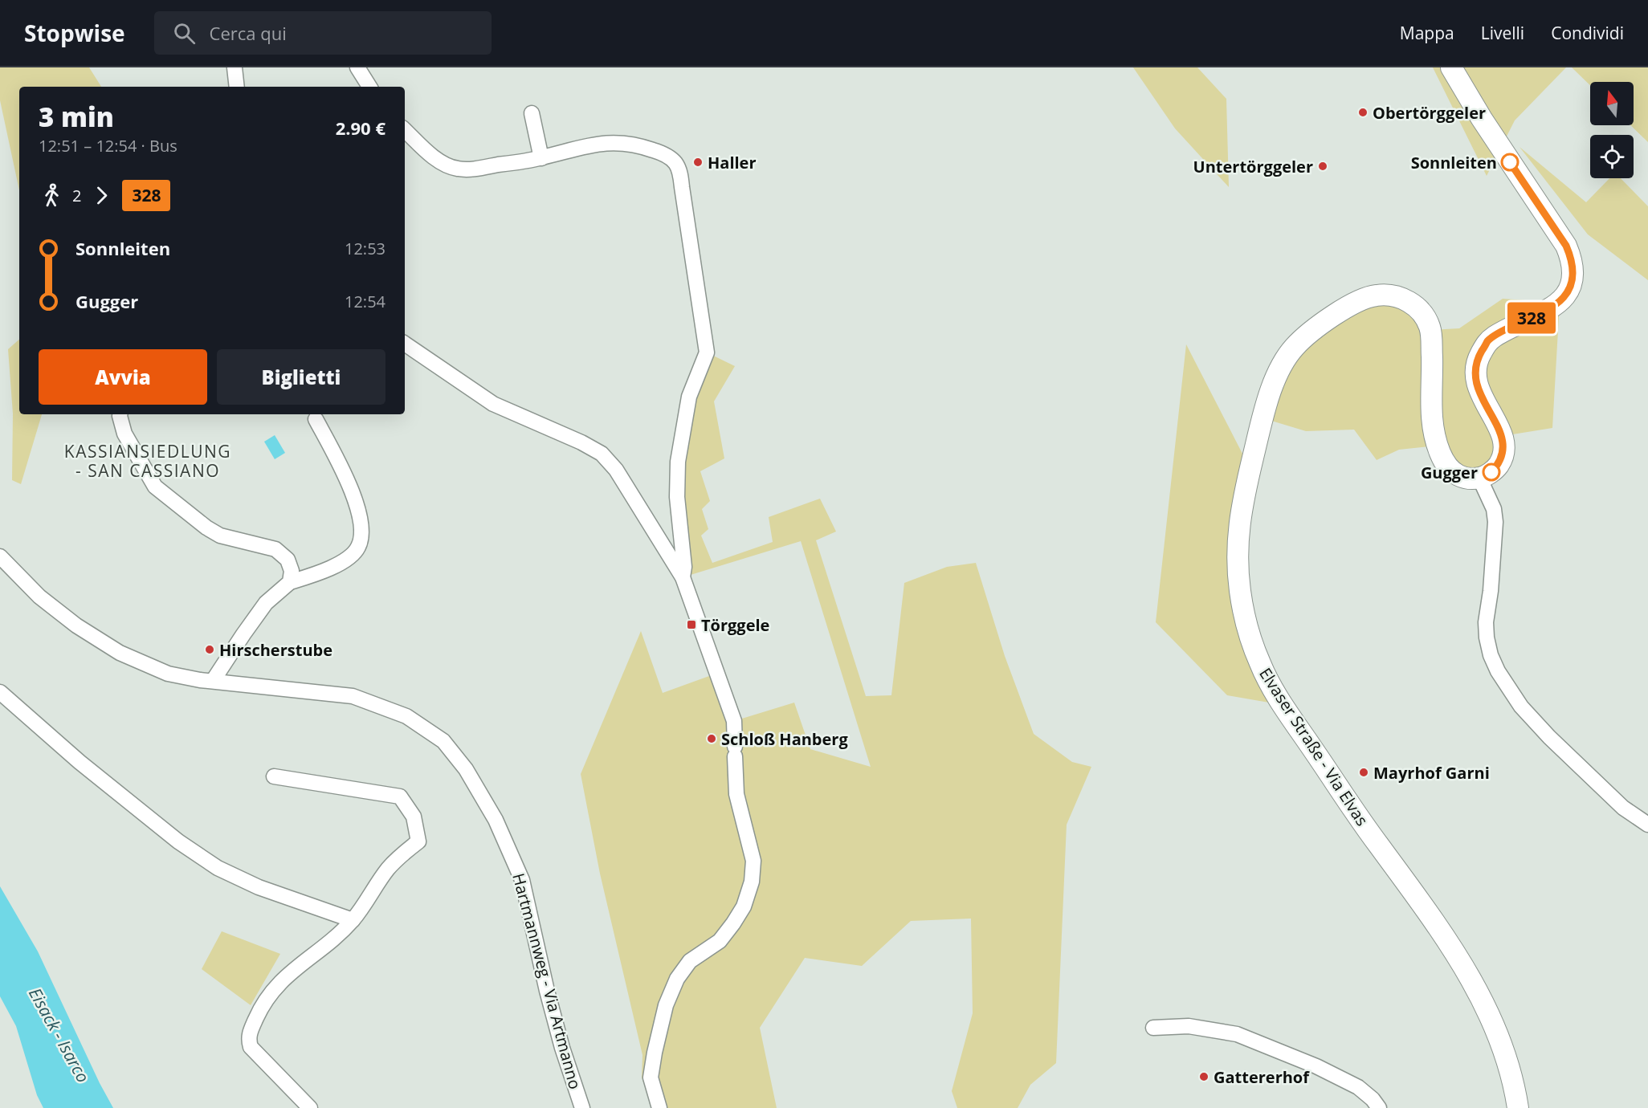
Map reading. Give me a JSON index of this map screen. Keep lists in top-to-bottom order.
{
  "streets": {
    "street": ["Elvaser Straße - Via Elvas", "Hartmannweg - Via Artmanno"]
  },
  "districts": ["KASSIANSIEDLUNG - SAN CASSIANO"],
  "water": ["Eisack - Isarco"],
  "places": {
    "other": [
      "Obertörggeler",
      "Haller",
      "Sonnleiten",
      "Untertörggeler",
      "Gugger",
      "Hirscherstube",
      "Schloß Hanberg",
      "Mayrhof Garni",
      "Gattererhof"
    ],
    "transit": ["Törggele"]
  },
  "lines": ["bus line 328"],
  "north": "top",
  "page": {
    "header": "Stopwise",
    "search": "Cerca qui",
    "nav": ["Mappa", "Livelli", "Condividi"],
    "on_map": "328",
    "heading": ["3 min", "12:51 – 12:54 · Bus", "2.90 €"],
    "legs": ["2", "328"],
    "list": [
      {
        "name": "Sonnleiten",
        "value": "12:53"
      },
      {
        "name": "Gugger",
        "value": "12:54"
      }
    ],
    "buttons": ["Avvia", "Biglietti"]
  }
}
